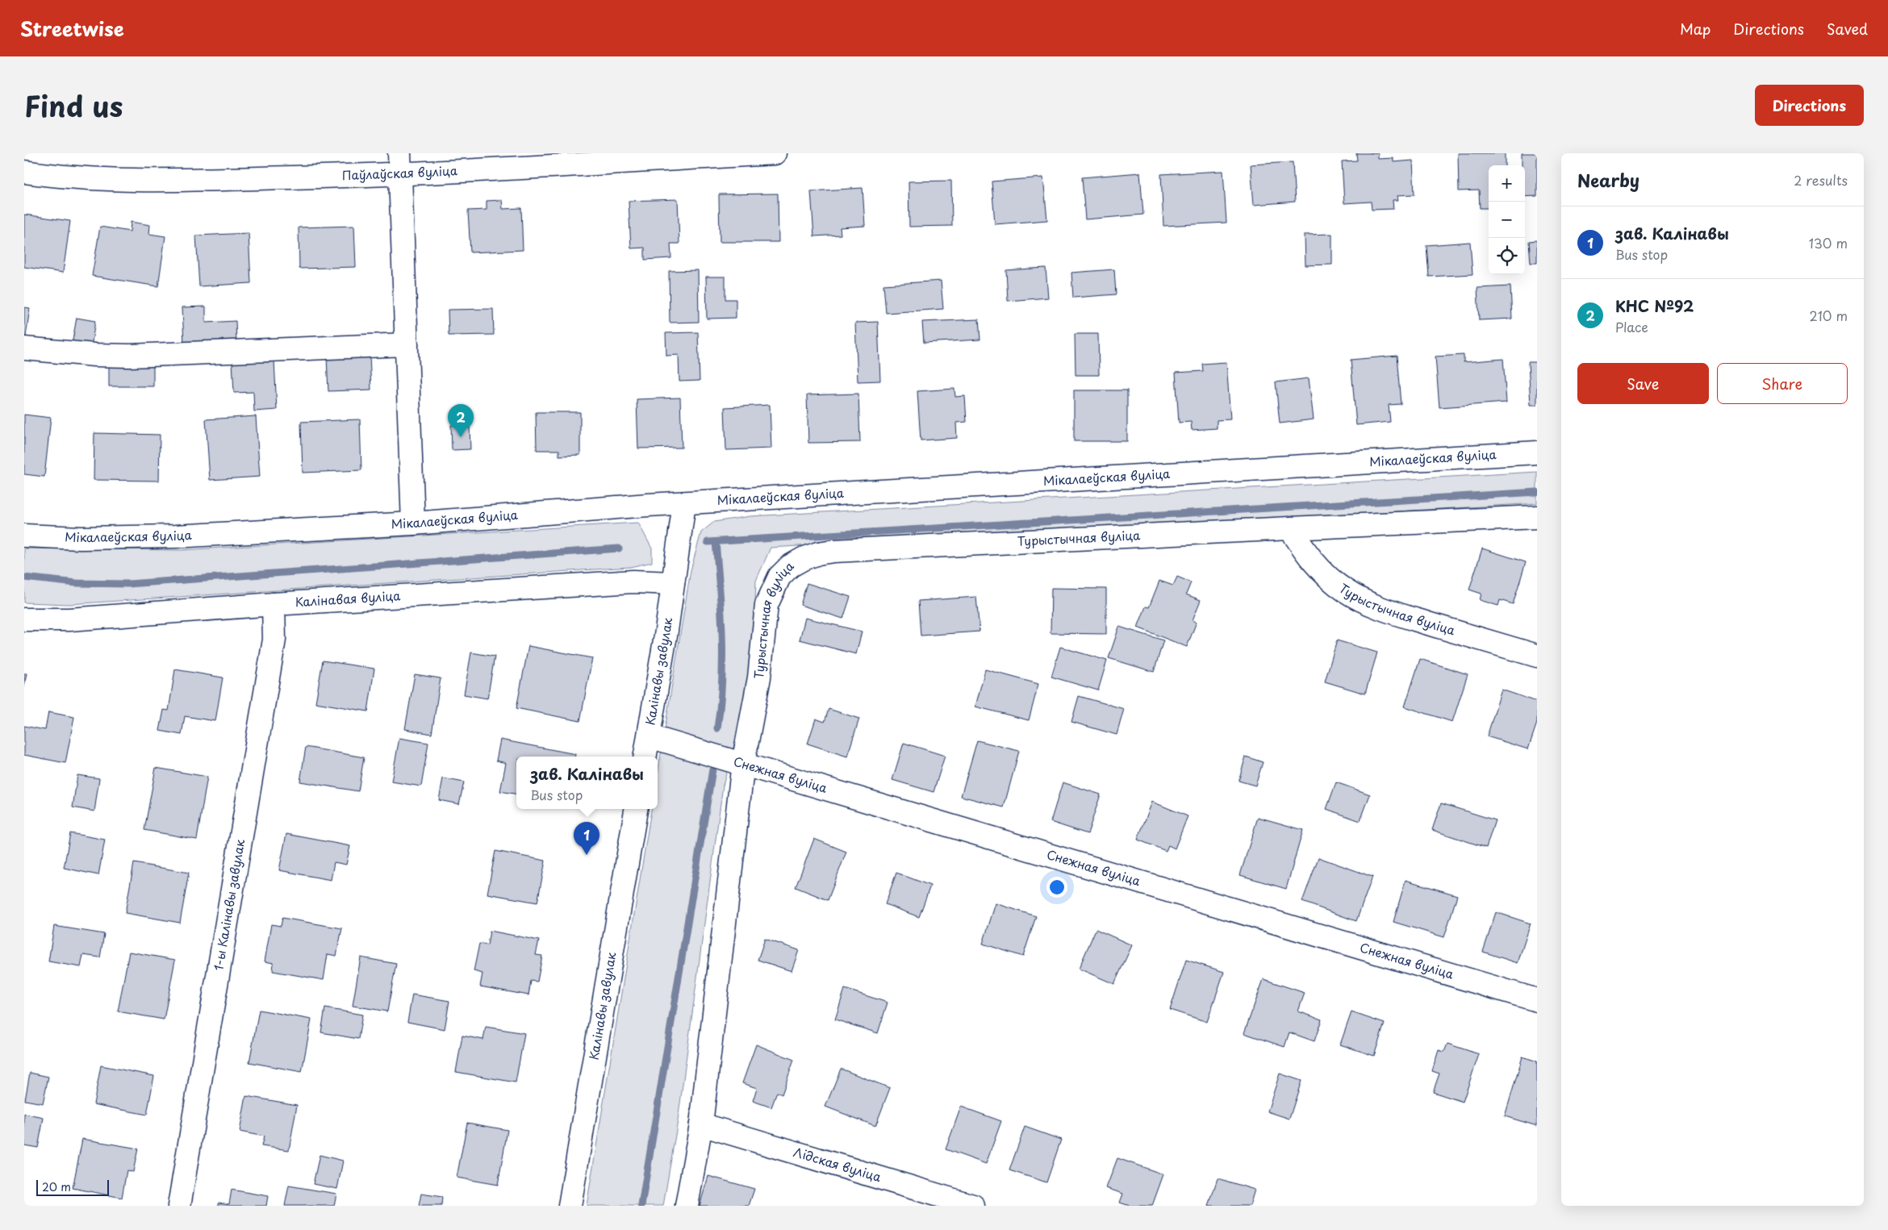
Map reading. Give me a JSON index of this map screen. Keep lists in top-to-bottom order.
{
  "streets": {
    "street": [
      "Паўлаўская вуліца",
      "Мікалаеўская вуліца",
      "Турыстычная вуліца",
      "Калінавая вуліца",
      "Калінавы завулак",
      "Снежная вуліца",
      "1-ы Калінавы завулак",
      "Лідская вуліца"
    ]
  },
  "crossings": [
    ["Мікалаеўская вуліца", "Калінавы завулак"],
    ["Турыстычная вуліца", "Снежная вуліца"],
    ["Турыстычная вуліца", "Лідская вуліца"],
    ["Калінавая вуліца", "Калінавы завулак"],
    ["Калінавая вуліца", "1-ы Калінавы завулак"],
    ["Калінавы завулак", "Снежная вуліца"]
  ],
  "scale_bar": "20 m",
  "page": {
    "header": "Streetwise",
    "nav": ["Map", "Directions", "Saved"],
    "title": "Find us",
    "buttons": [
      "Directions",
      ["Save", "Share"]
    ],
    "heading": ["Nearby", "2 results"],
    "map_buttons": ["+", "−"],
    "list": [
      {
        "mark": "1",
        "name": "зав. Калінавы",
        "note": "Bus stop",
        "value": "130 m"
      },
      {
        "mark": "2",
        "name": "КНС №92",
        "note": "Place",
        "value": "210 m"
      }
    ],
    "pins": ["2", "1"],
    "popup": ["зав. Калінавы", "Bus stop"],
    "scale": "20 m"
  }
}
